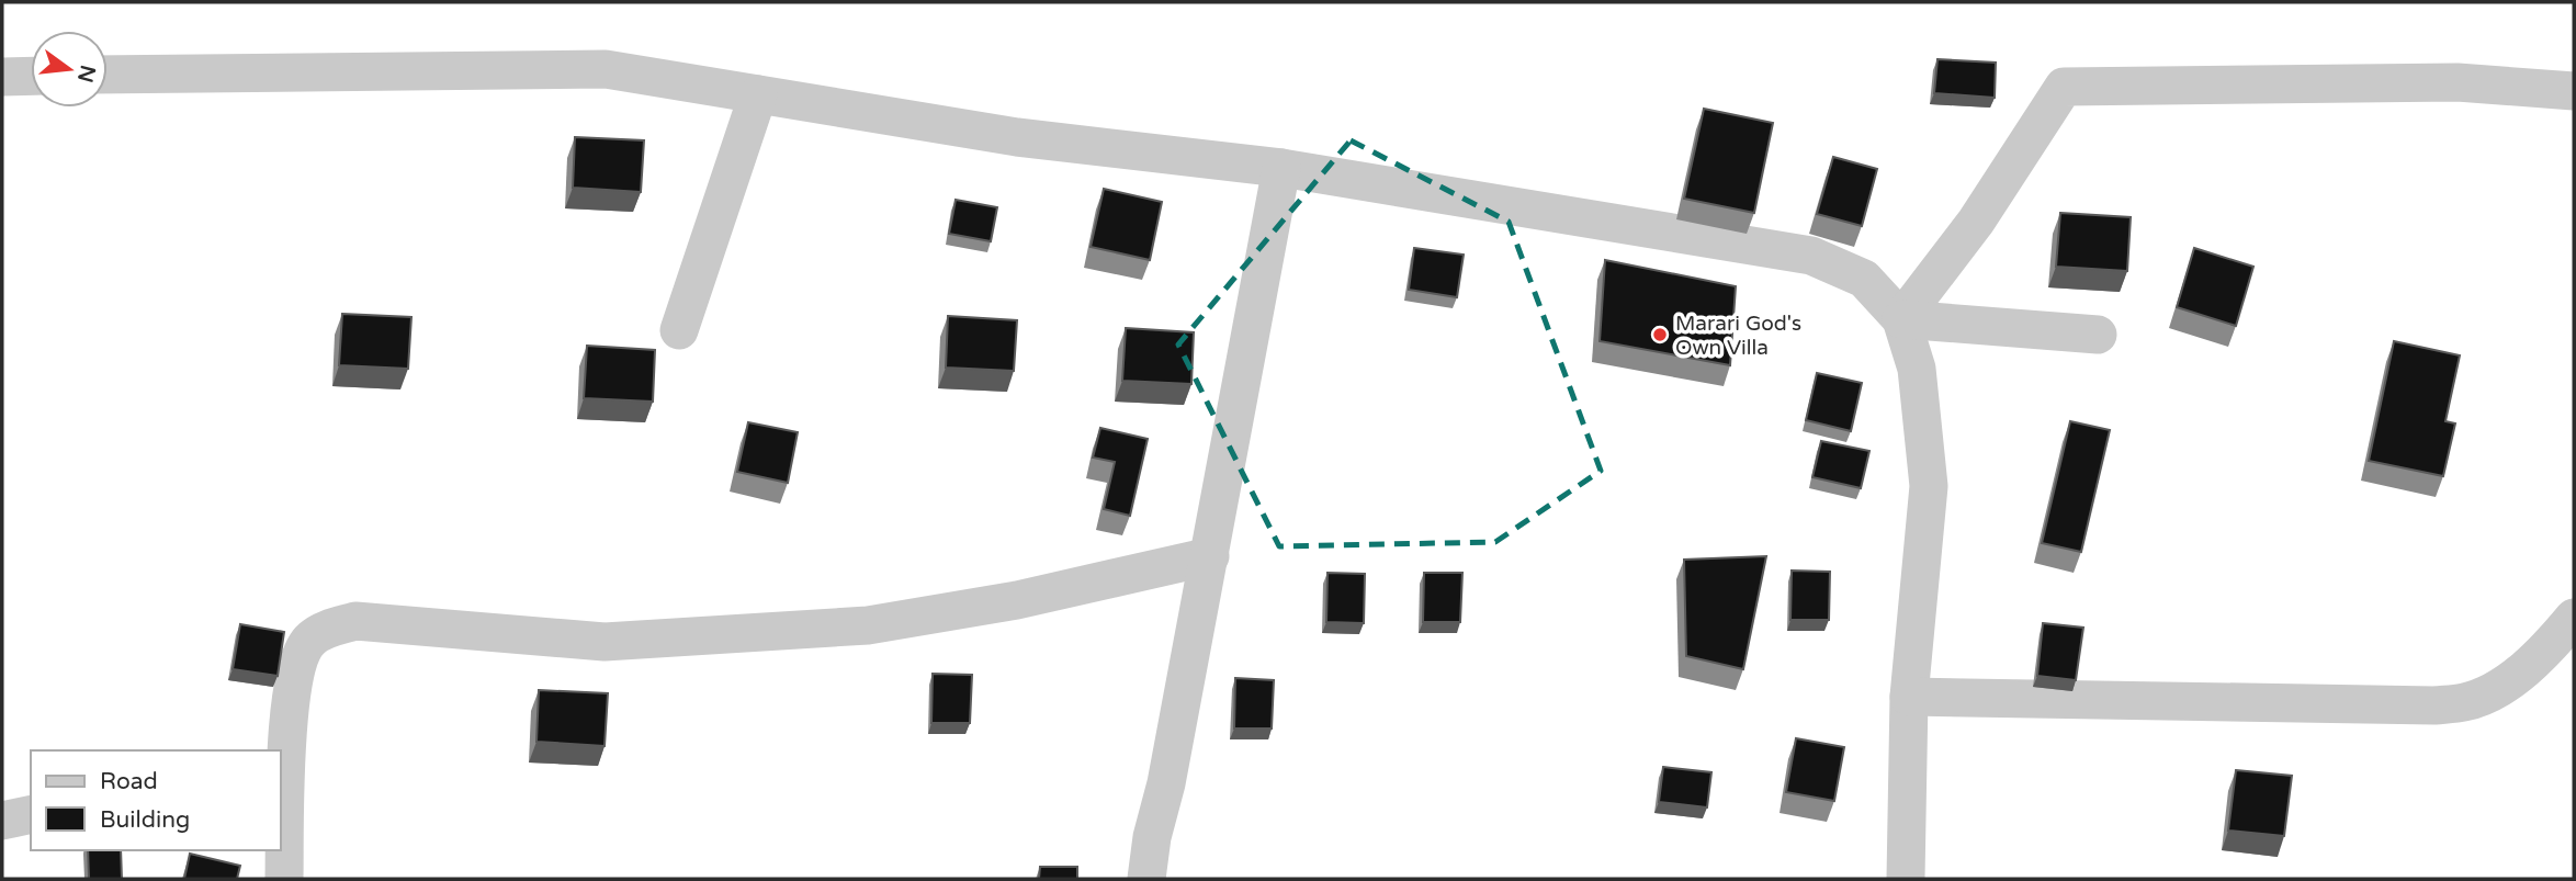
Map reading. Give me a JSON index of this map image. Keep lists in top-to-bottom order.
{
  "places": ["Marari God's Own Villa"],
  "legend": ["Road", "Building"],
  "north": "right"
}
